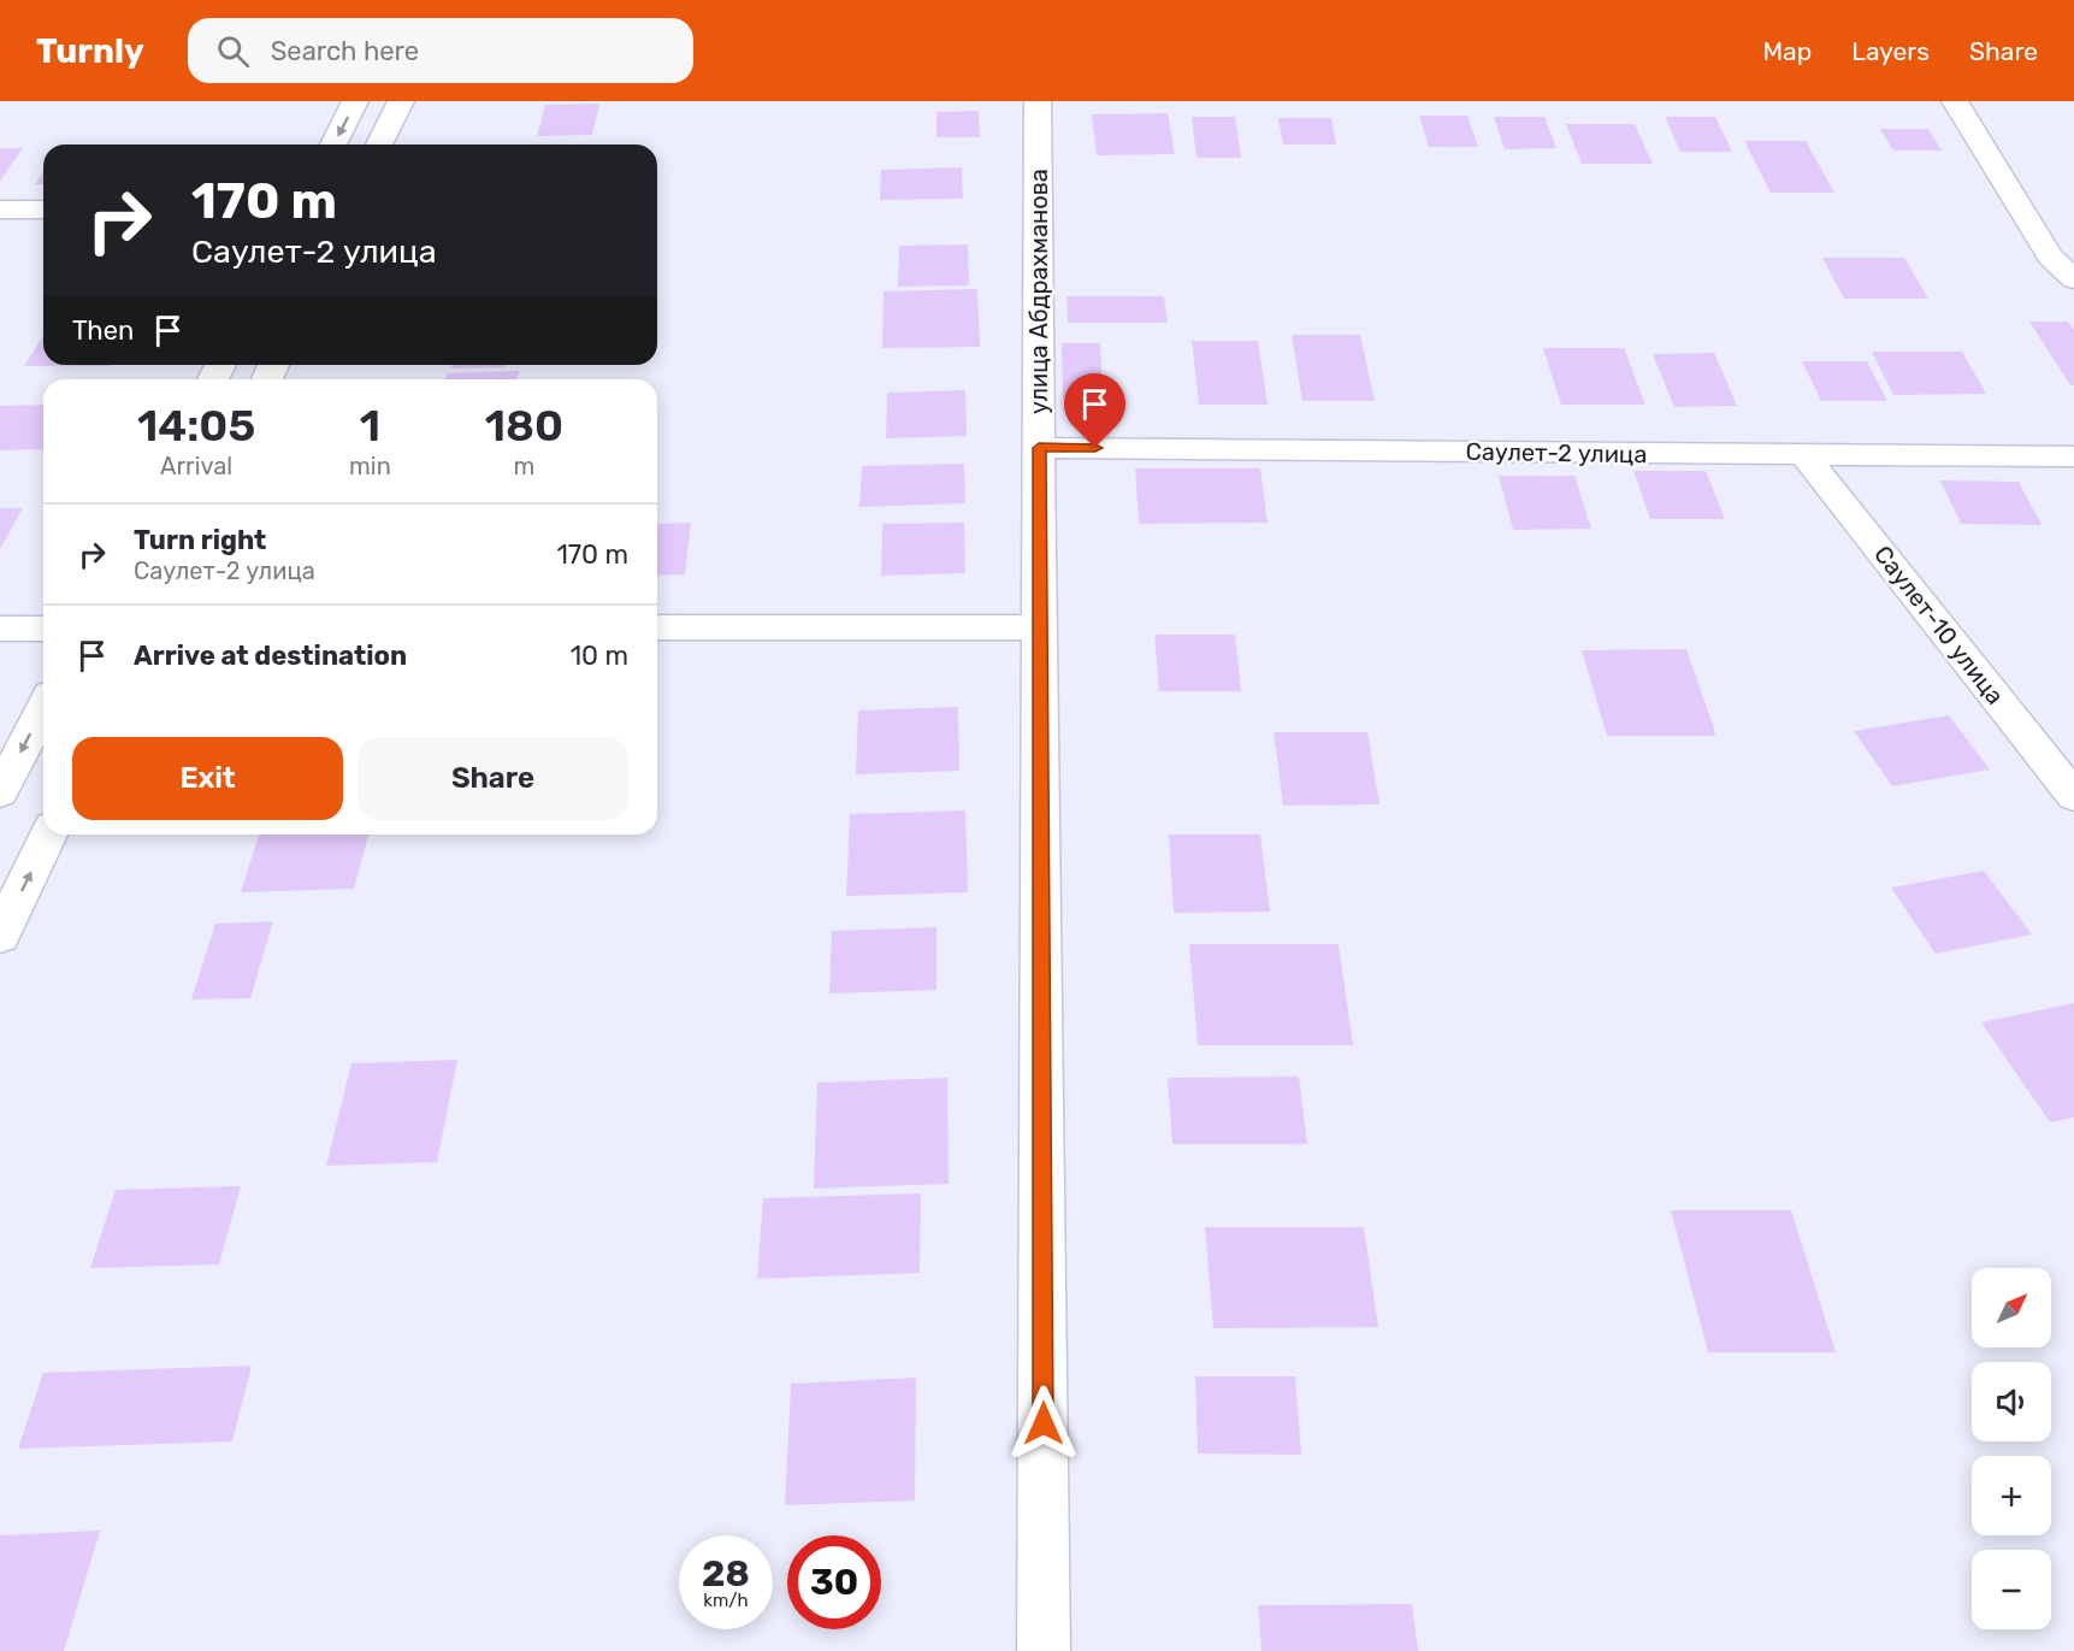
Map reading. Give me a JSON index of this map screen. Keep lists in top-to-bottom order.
{
  "streets": {
    "street": ["улица Абдрахманова", "Саулет-2 улица", "Саулет-10 улица"]
  },
  "crossings": [
    ["улица Абдрахманова", "Саулет-2 улица"],
    ["Саулет-2 улица", "Саулет-10 улица"]
  ],
  "north": "top right",
  "page": {
    "header": "Turnly",
    "search": "Search here",
    "nav": ["Map", "Layers", "Share"],
    "turn": ["170 m", "Саулет-2 улица"],
    "then": "Then",
    "eta": [
      "14:05",
      "Arrival",
      "1",
      "min",
      "180",
      "m"
    ],
    "list": [
      {
        "name": "Turn right",
        "note": "Саулет-2 улица",
        "value": "170 m"
      },
      {
        "name": "Arrive at destination",
        "value": "10 m"
      }
    ],
    "buttons": ["Exit", "Share"],
    "map_buttons": ["+", "−"],
    "speed": "28 km/h",
    "limit": "30"
  }
}
